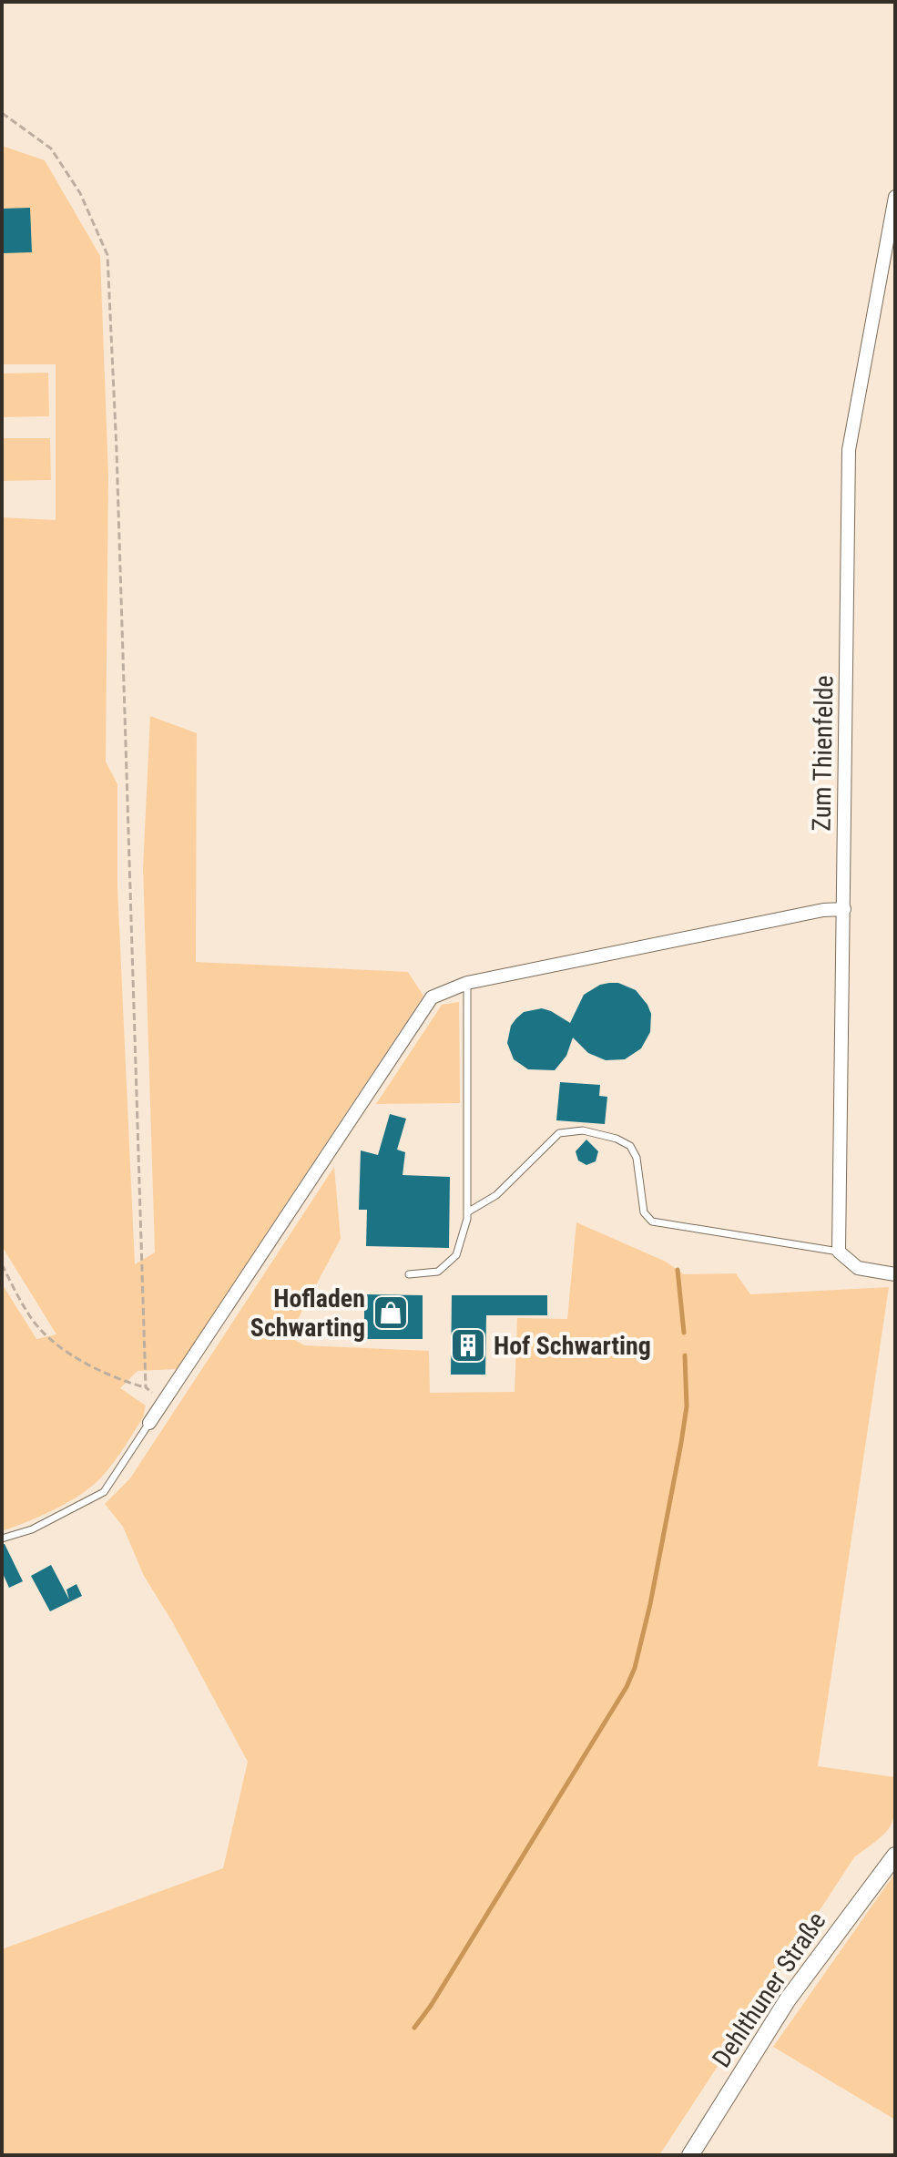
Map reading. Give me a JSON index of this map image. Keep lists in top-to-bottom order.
{
  "streets": {
    "street": ["Zum Thienfelde", "Dehlthuner Straße"]
  },
  "places": {
    "shop": ["Hofladen Schwarting"],
    "building": ["Hof Schwarting"]
  }
}
